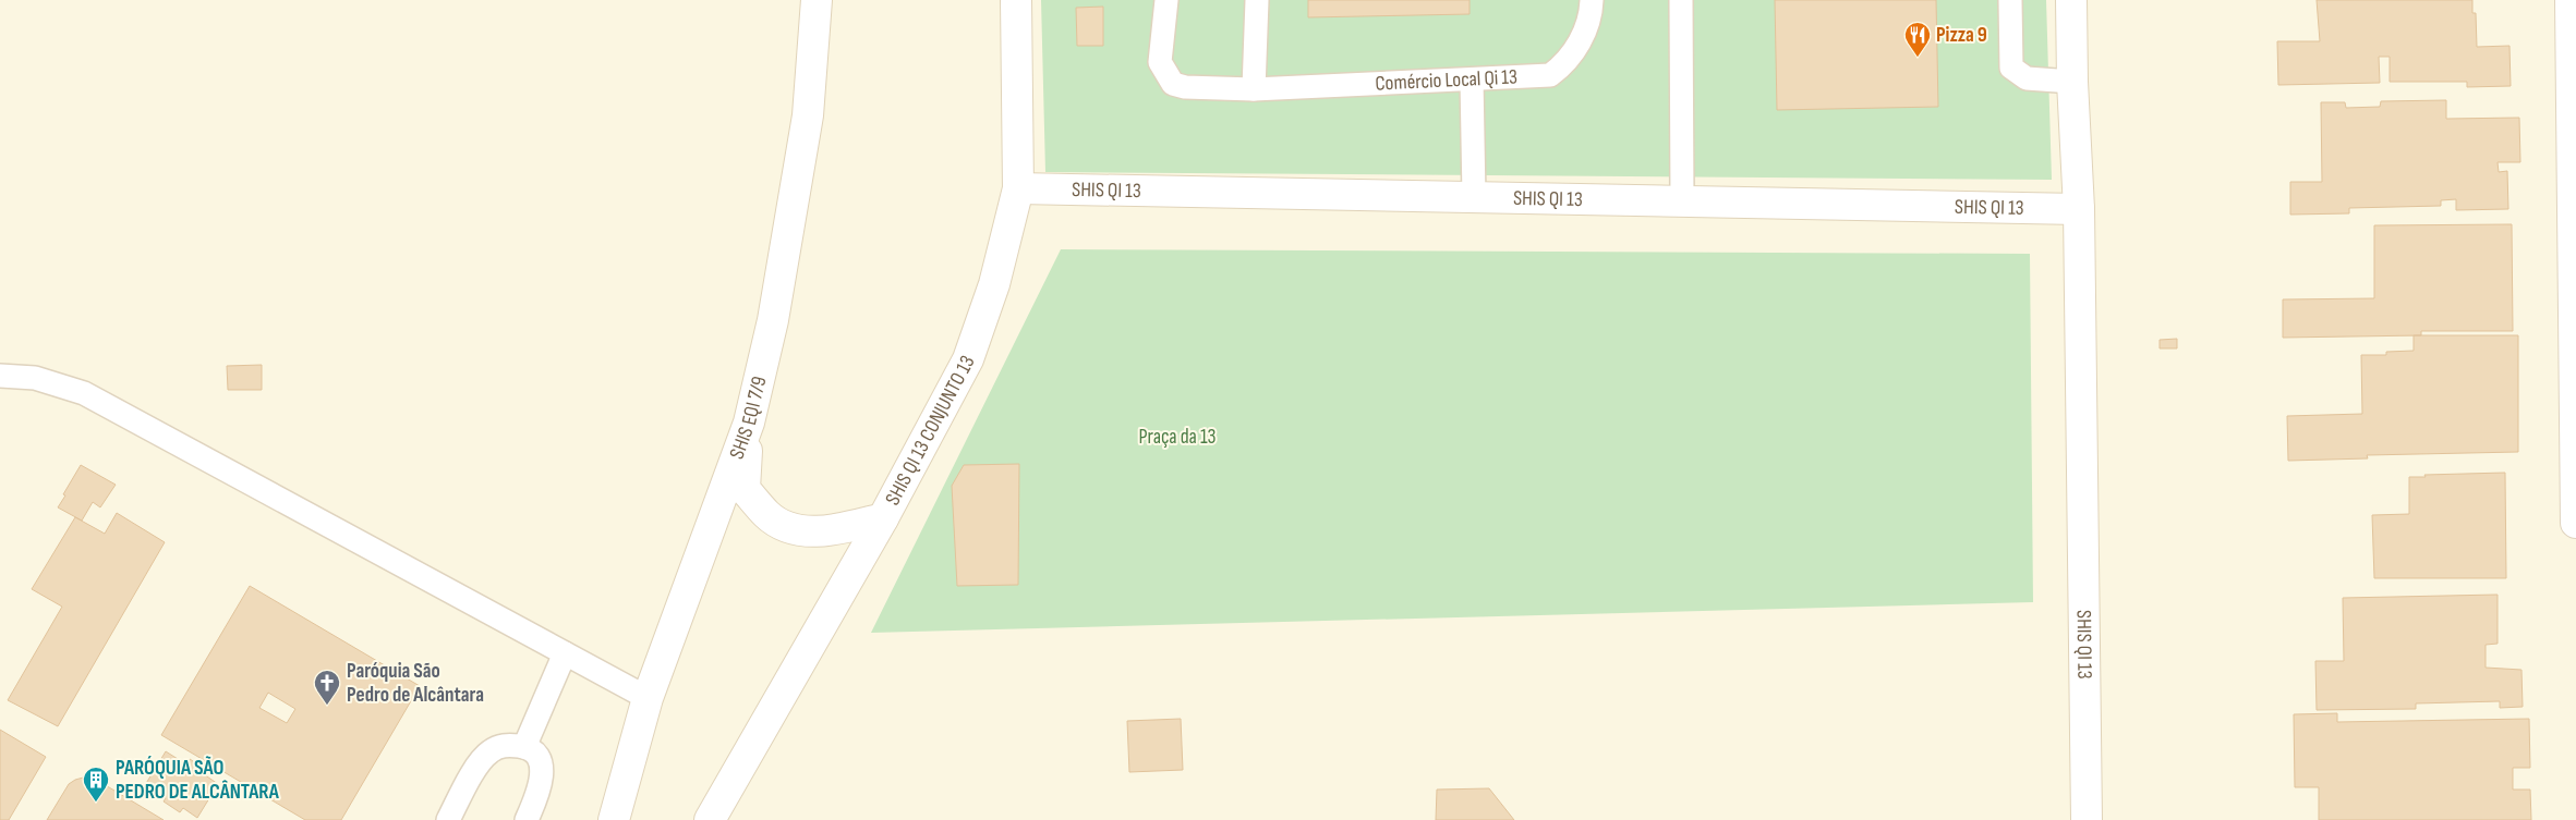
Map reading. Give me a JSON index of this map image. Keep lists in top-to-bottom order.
{
  "streets": {
    "street": ["SHIS QI 13", "SHIS EQI 7/9", "SHIS QI 13 CONJUNTO 13"],
    "lane": ["Comércio Local Qi 13"]
  },
  "crossings": [
    ["SHIS QI 13", "SHIS QI 13 CONJUNTO 13"]
  ],
  "parks": ["Praça da 13"],
  "places": {
    "restaurant": ["Pizza 9"],
    "church": ["Paróquia São Pedro de Alcântara"],
    "building": ["PARÓQUIA SÃO PEDRO DE ALCÂNTARA"]
  }
}
